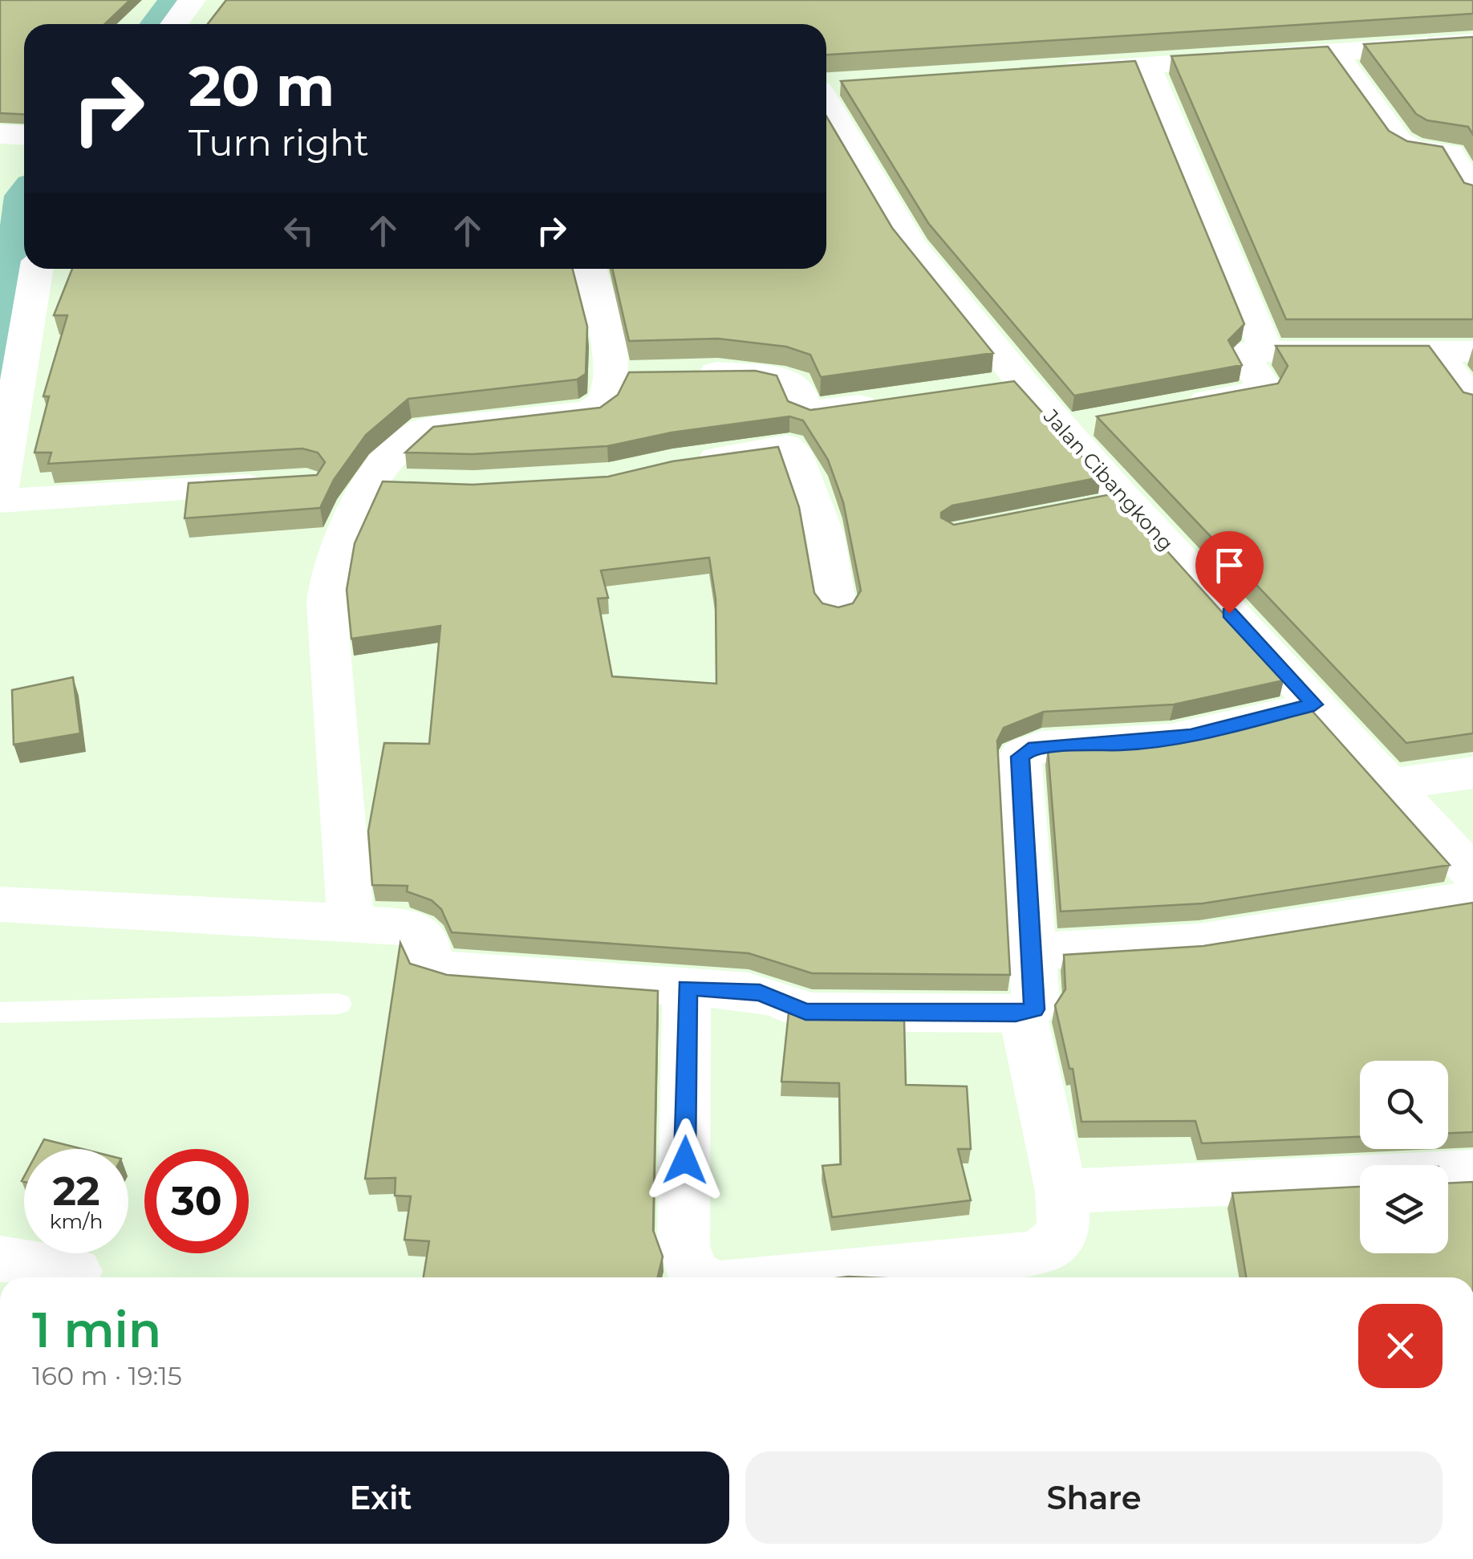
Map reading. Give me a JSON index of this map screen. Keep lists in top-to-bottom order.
{
  "streets": {
    "street": ["Jalan Cibangkong"]
  },
  "page": {
    "turn": ["20 m", "Turn right"],
    "speed": "22 km/h",
    "limit": "30",
    "heading": ["1 min", "160 m · 19:15"],
    "buttons": ["Exit", "Share"]
  }
}
